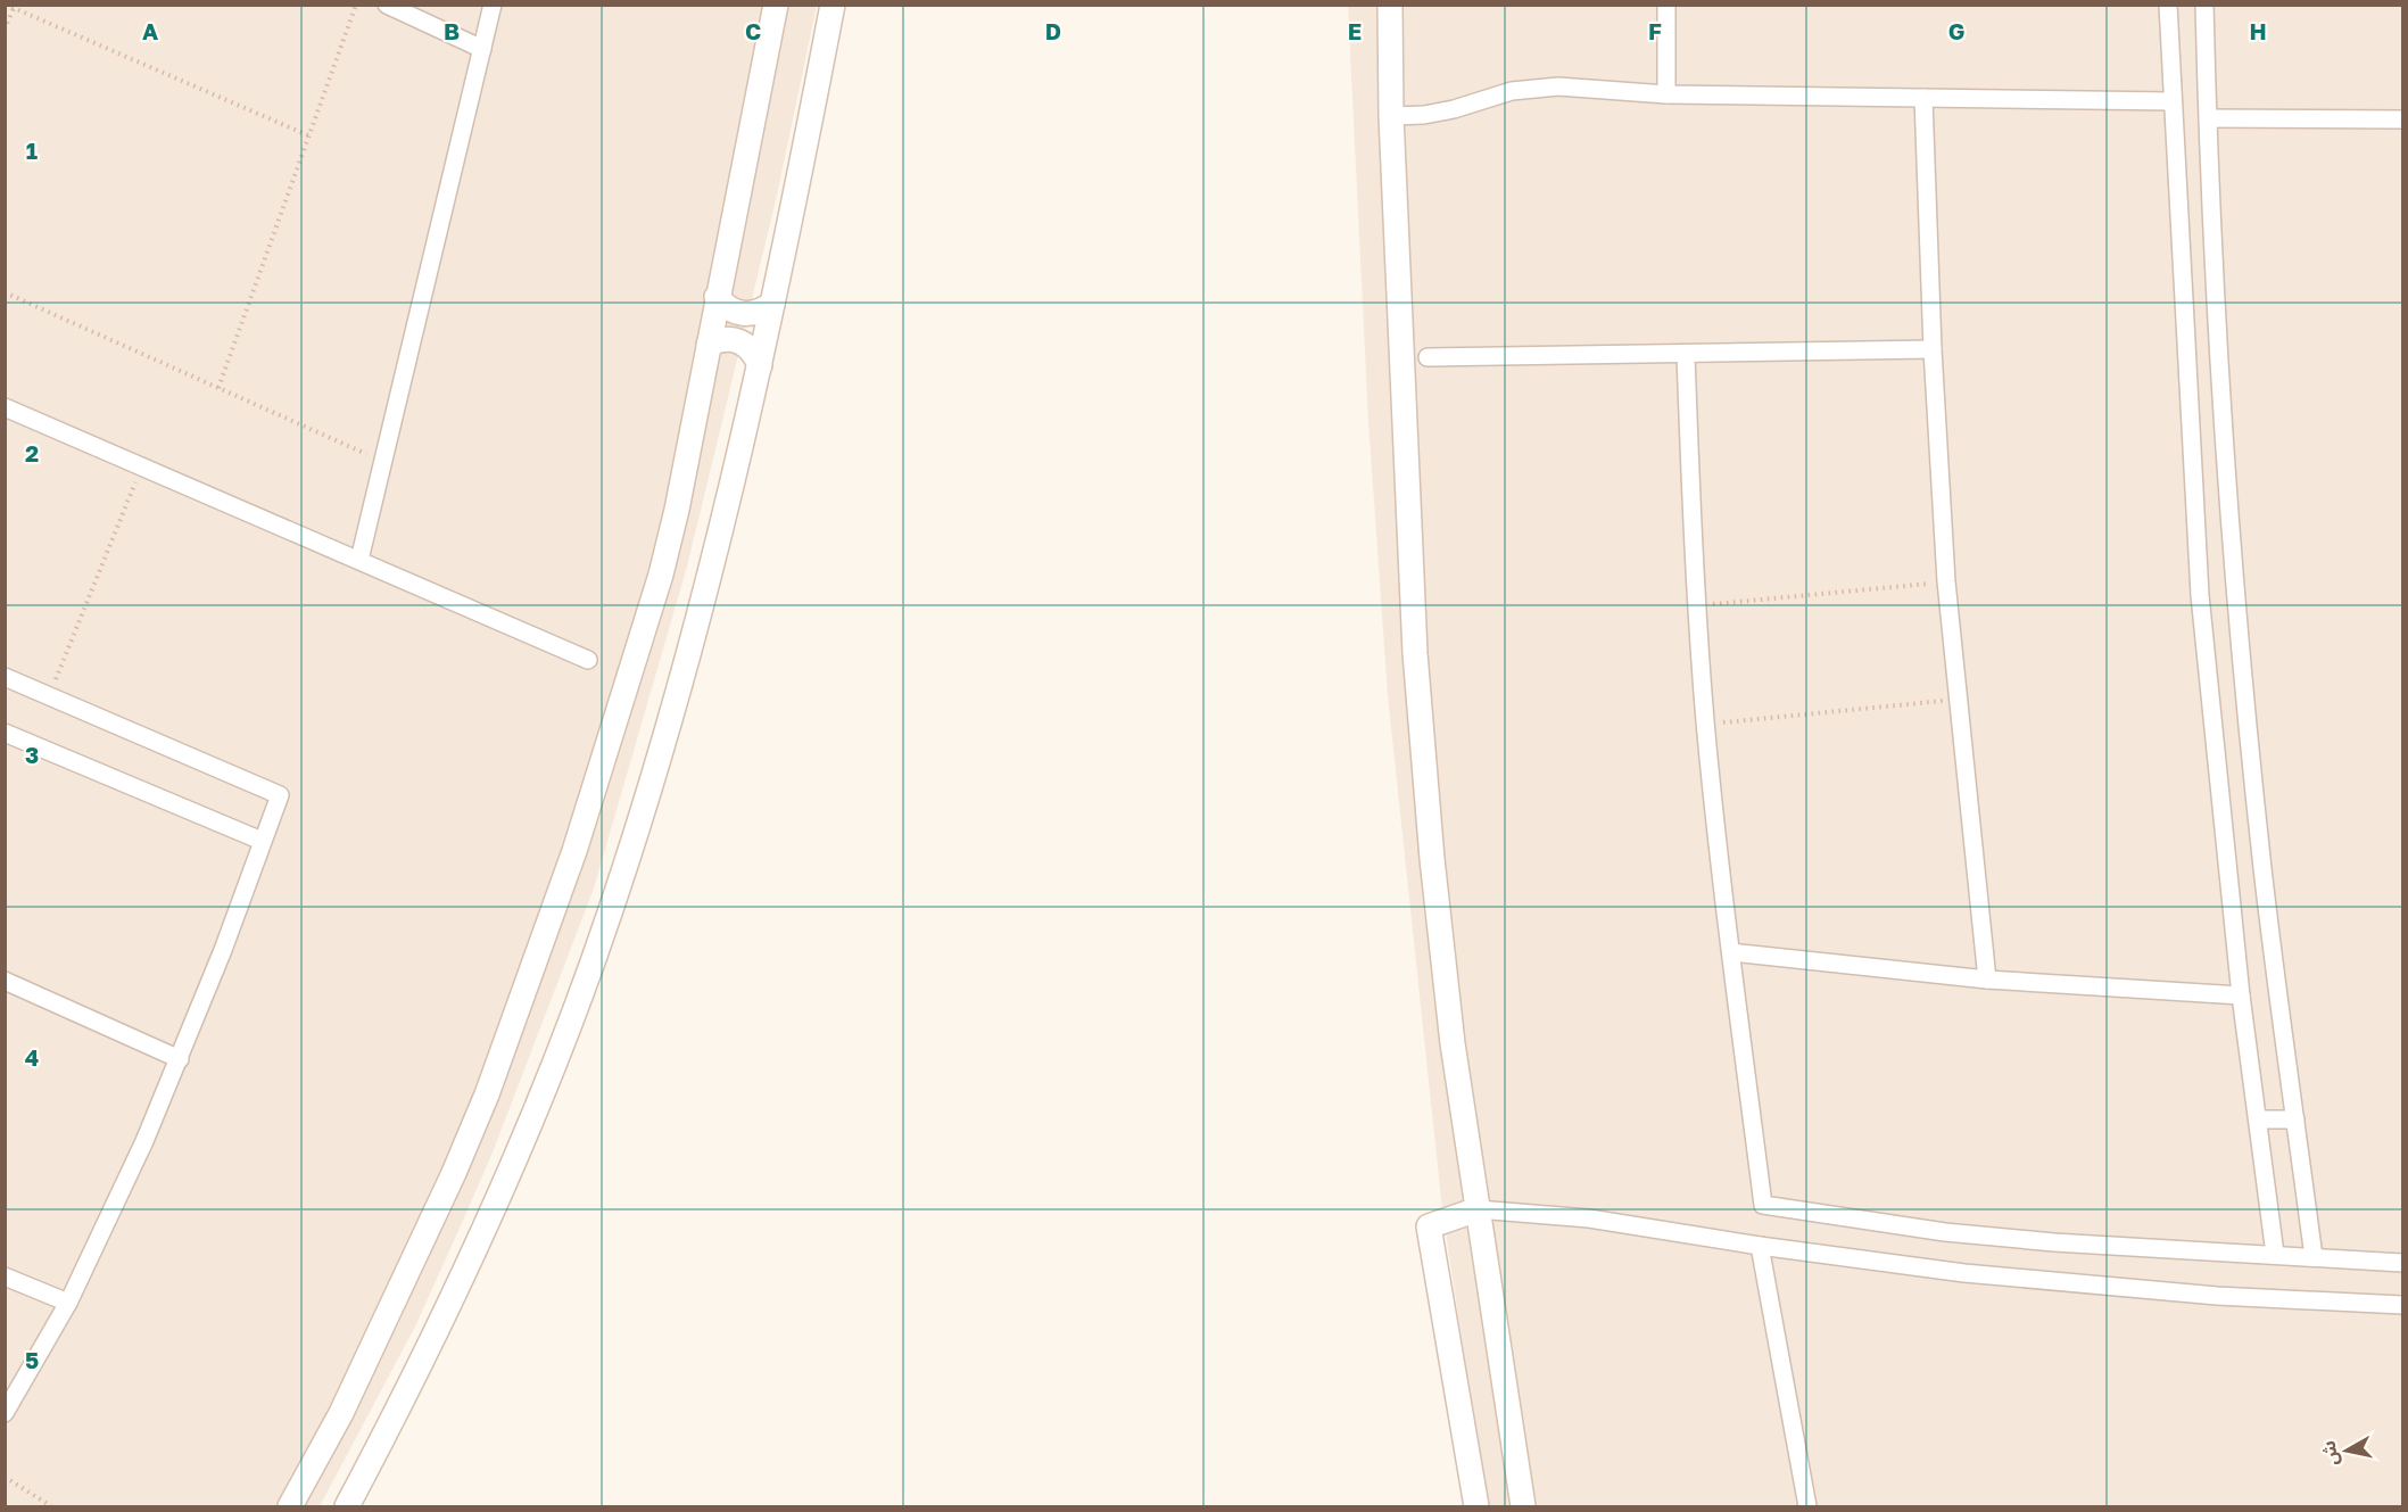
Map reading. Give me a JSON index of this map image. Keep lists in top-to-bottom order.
{
  "north": "left",
  "grid": {
    "columns": [
      "A",
      "B",
      "C",
      "D",
      "E",
      "F",
      "G",
      "H"
    ],
    "rows": [
      "1",
      "2",
      "3",
      "4",
      "5"
    ]
  }
}
